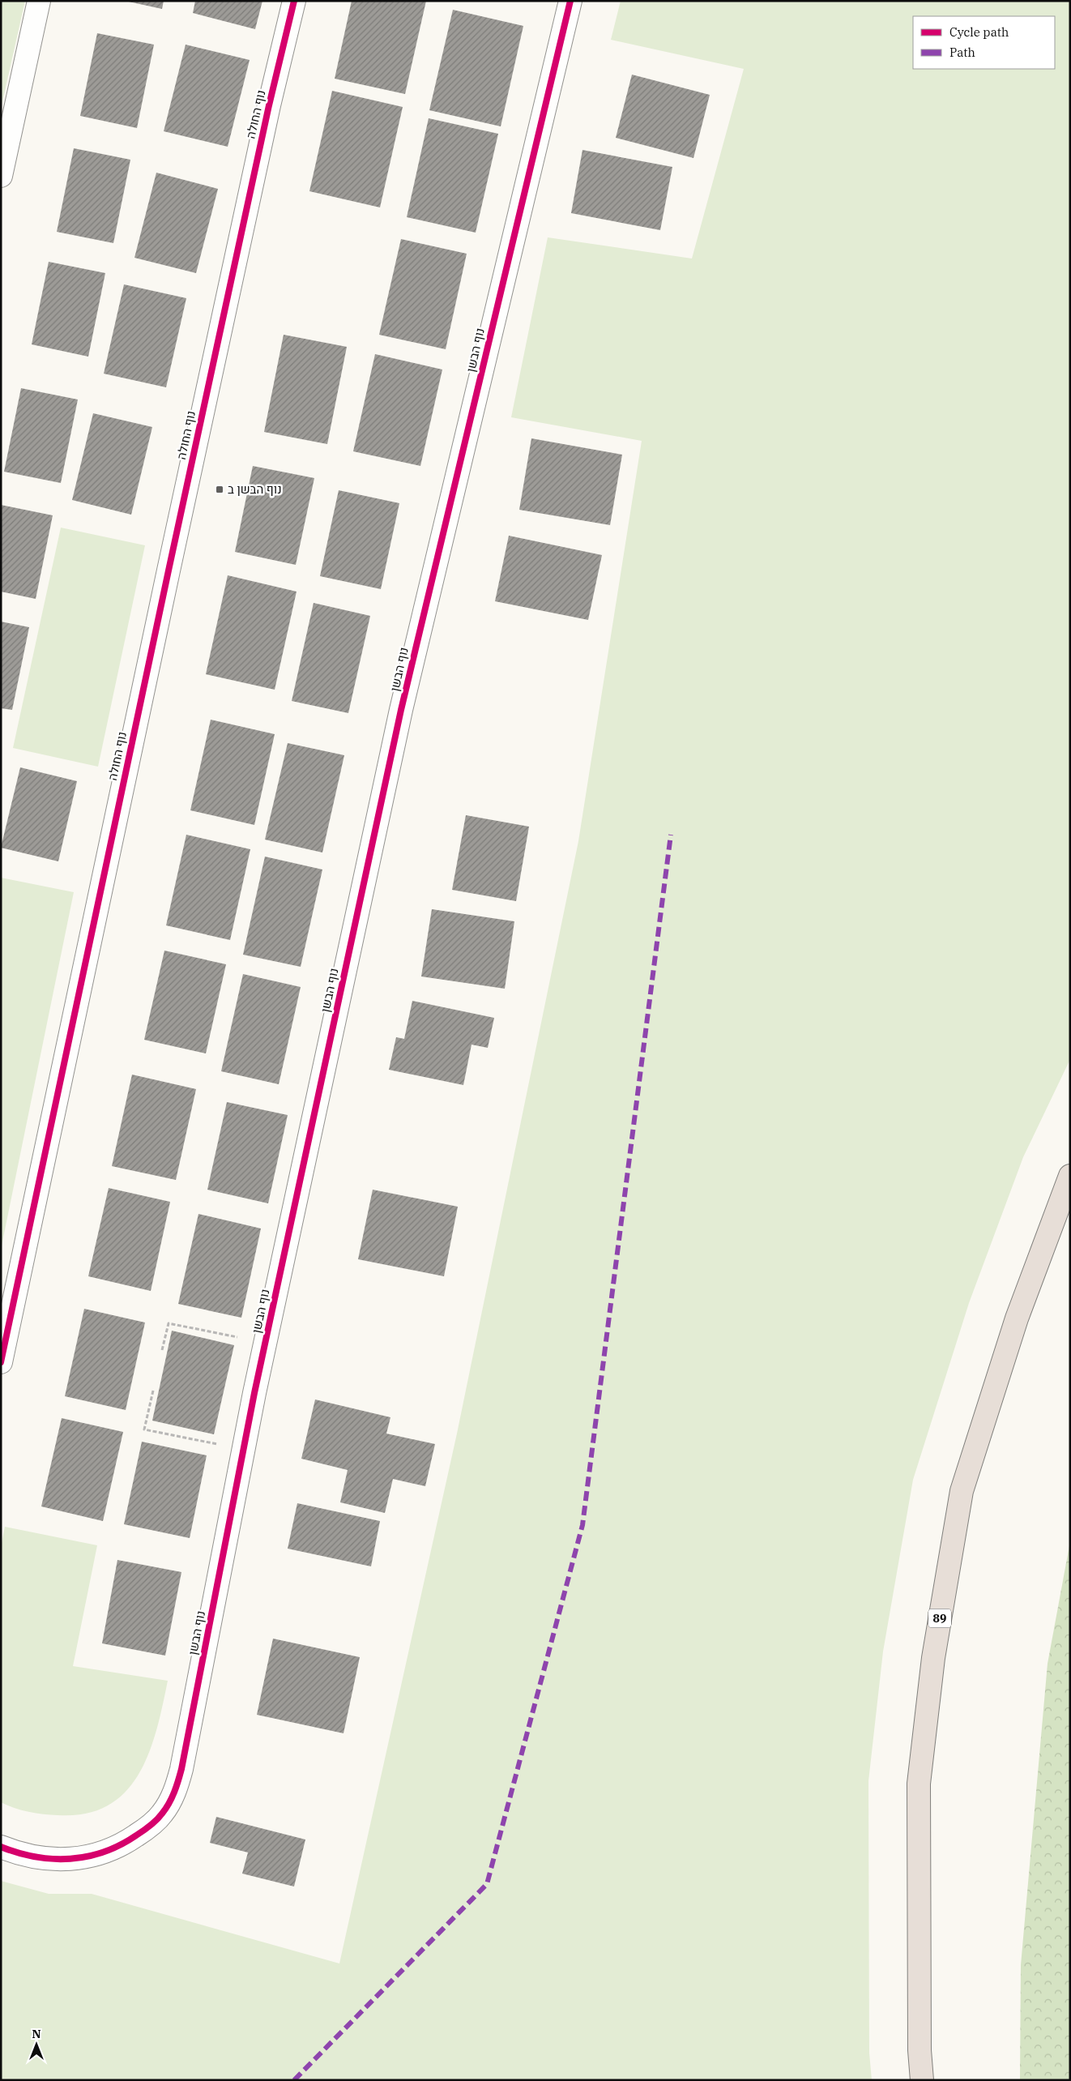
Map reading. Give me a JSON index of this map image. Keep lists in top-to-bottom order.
{
  "streets": {
    "highway": ["89"],
    "street": ["נוף החולה", "נוף הבשן"]
  },
  "places": {
    "transit": ["נוף הבשן ב"]
  },
  "legend": ["Cycle path", "Path"],
  "north": "top"
}
